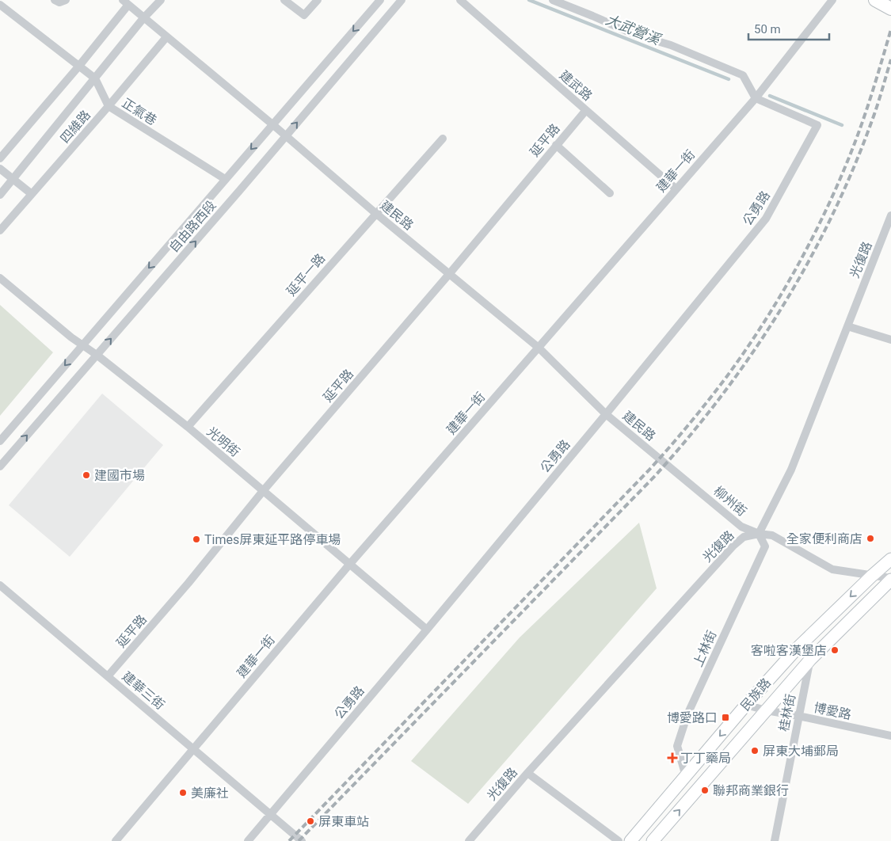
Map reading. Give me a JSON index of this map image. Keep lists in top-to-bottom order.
{
  "streets": {
    "street": [
      "建武路",
      "正氣巷",
      "四維路",
      "延平路",
      "建華一街",
      "公勇路",
      "建民路",
      "自由路西段",
      "光復路",
      "延平一路",
      "光明街",
      "柳州街",
      "上林街",
      "建華三街",
      "民族路",
      "博愛路",
      "桂林街"
    ]
  },
  "crossings": [
    ["建武路", "延平路"],
    ["建武路", "建華一街"],
    ["正氣巷", "四維路"],
    ["正氣巷", "自由路西段"],
    ["四維路", "建民路"],
    ["延平路", "建民路"],
    ["延平路", "光明街"],
    ["延平路", "建華三街"],
    ["建華一街", "公勇路"],
    ["建華一街", "建民路"],
    ["建華一街", "光明街"],
    ["建華一街", "建華三街"],
    ["公勇路", "建民路"],
    ["公勇路", "光明街"],
    ["公勇路", "建華三街"],
    ["建民路", "自由路西段"],
    ["建民路", "延平一路"],
    ["建民路", "柳州街"],
    ["自由路西段", "光明街"],
    ["光復路", "柳州街"],
    ["光復路", "上林街"],
    ["延平一路", "光明街"],
    ["柳州街", "上林街"],
    ["柳州街", "民族路"],
    ["上林街", "民族路"],
    ["民族路", "博愛路"],
    ["民族路", "桂林街"],
    ["博愛路", "桂林街"]
  ],
  "water": ["大武營溪"],
  "places": {
    "other": [
      "建國市場",
      "全家便利商店",
      "Times屏東延平路停車場",
      "客啦客漢堡店",
      "屏東大埔郵局",
      "聯邦商業銀行",
      "美廉社",
      "屏東車站"
    ],
    "transit": ["博愛路口"],
    "health": ["丁丁藥局"]
  },
  "scale_bar": "50 m"
}
